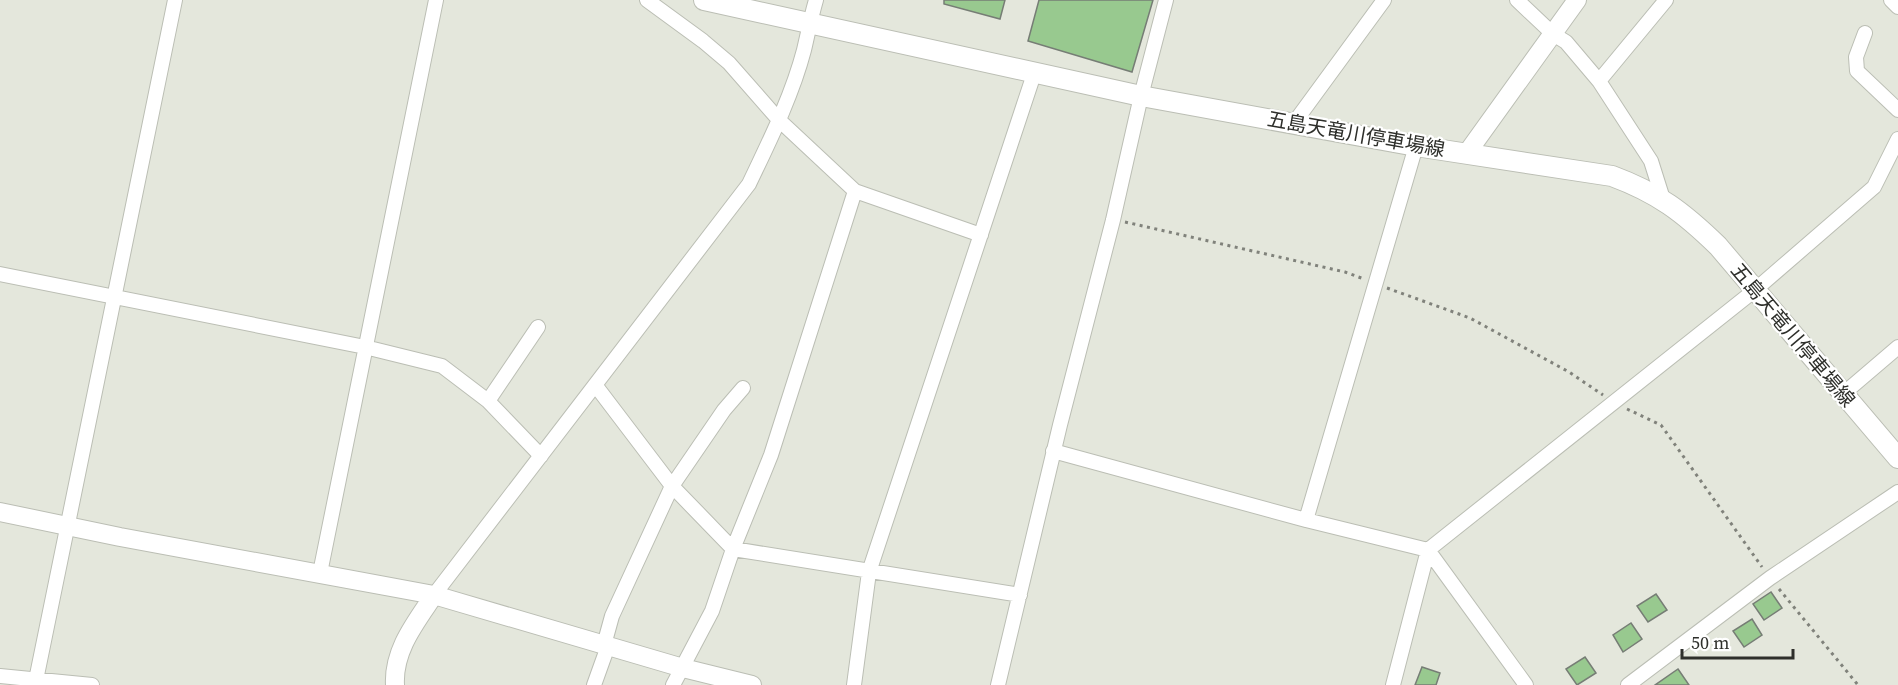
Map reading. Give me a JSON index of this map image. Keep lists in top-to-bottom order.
{
  "streets": {
    "main road": ["五島天竜川停車場線"]
  },
  "scale_bar": "50 m"
}
